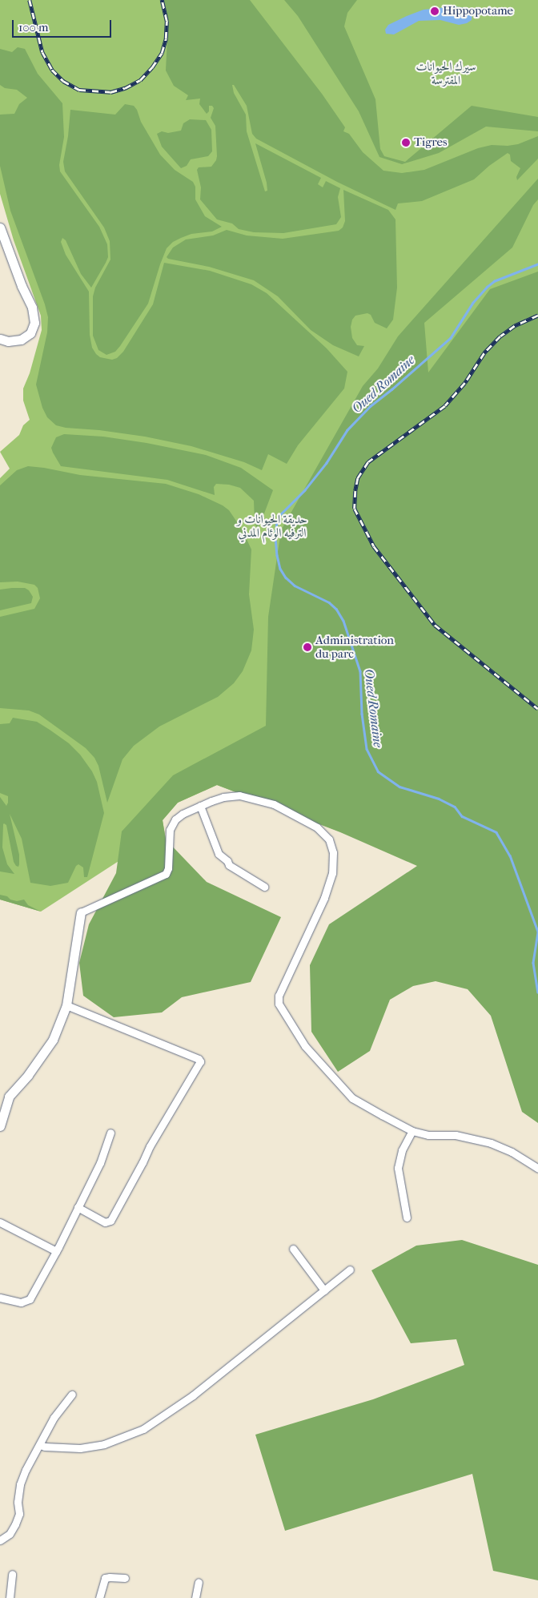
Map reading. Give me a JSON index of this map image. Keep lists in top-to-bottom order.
{
  "water": ["Oued Romaine"],
  "parks": ["سيرك الحيوانات المفترسة", "حديقة الحيوانات و الترفيه الوئام المدني"],
  "places": ["Hippopotame", "Tigres", "Administration du parc"],
  "scale_bar": "100 m"
}
